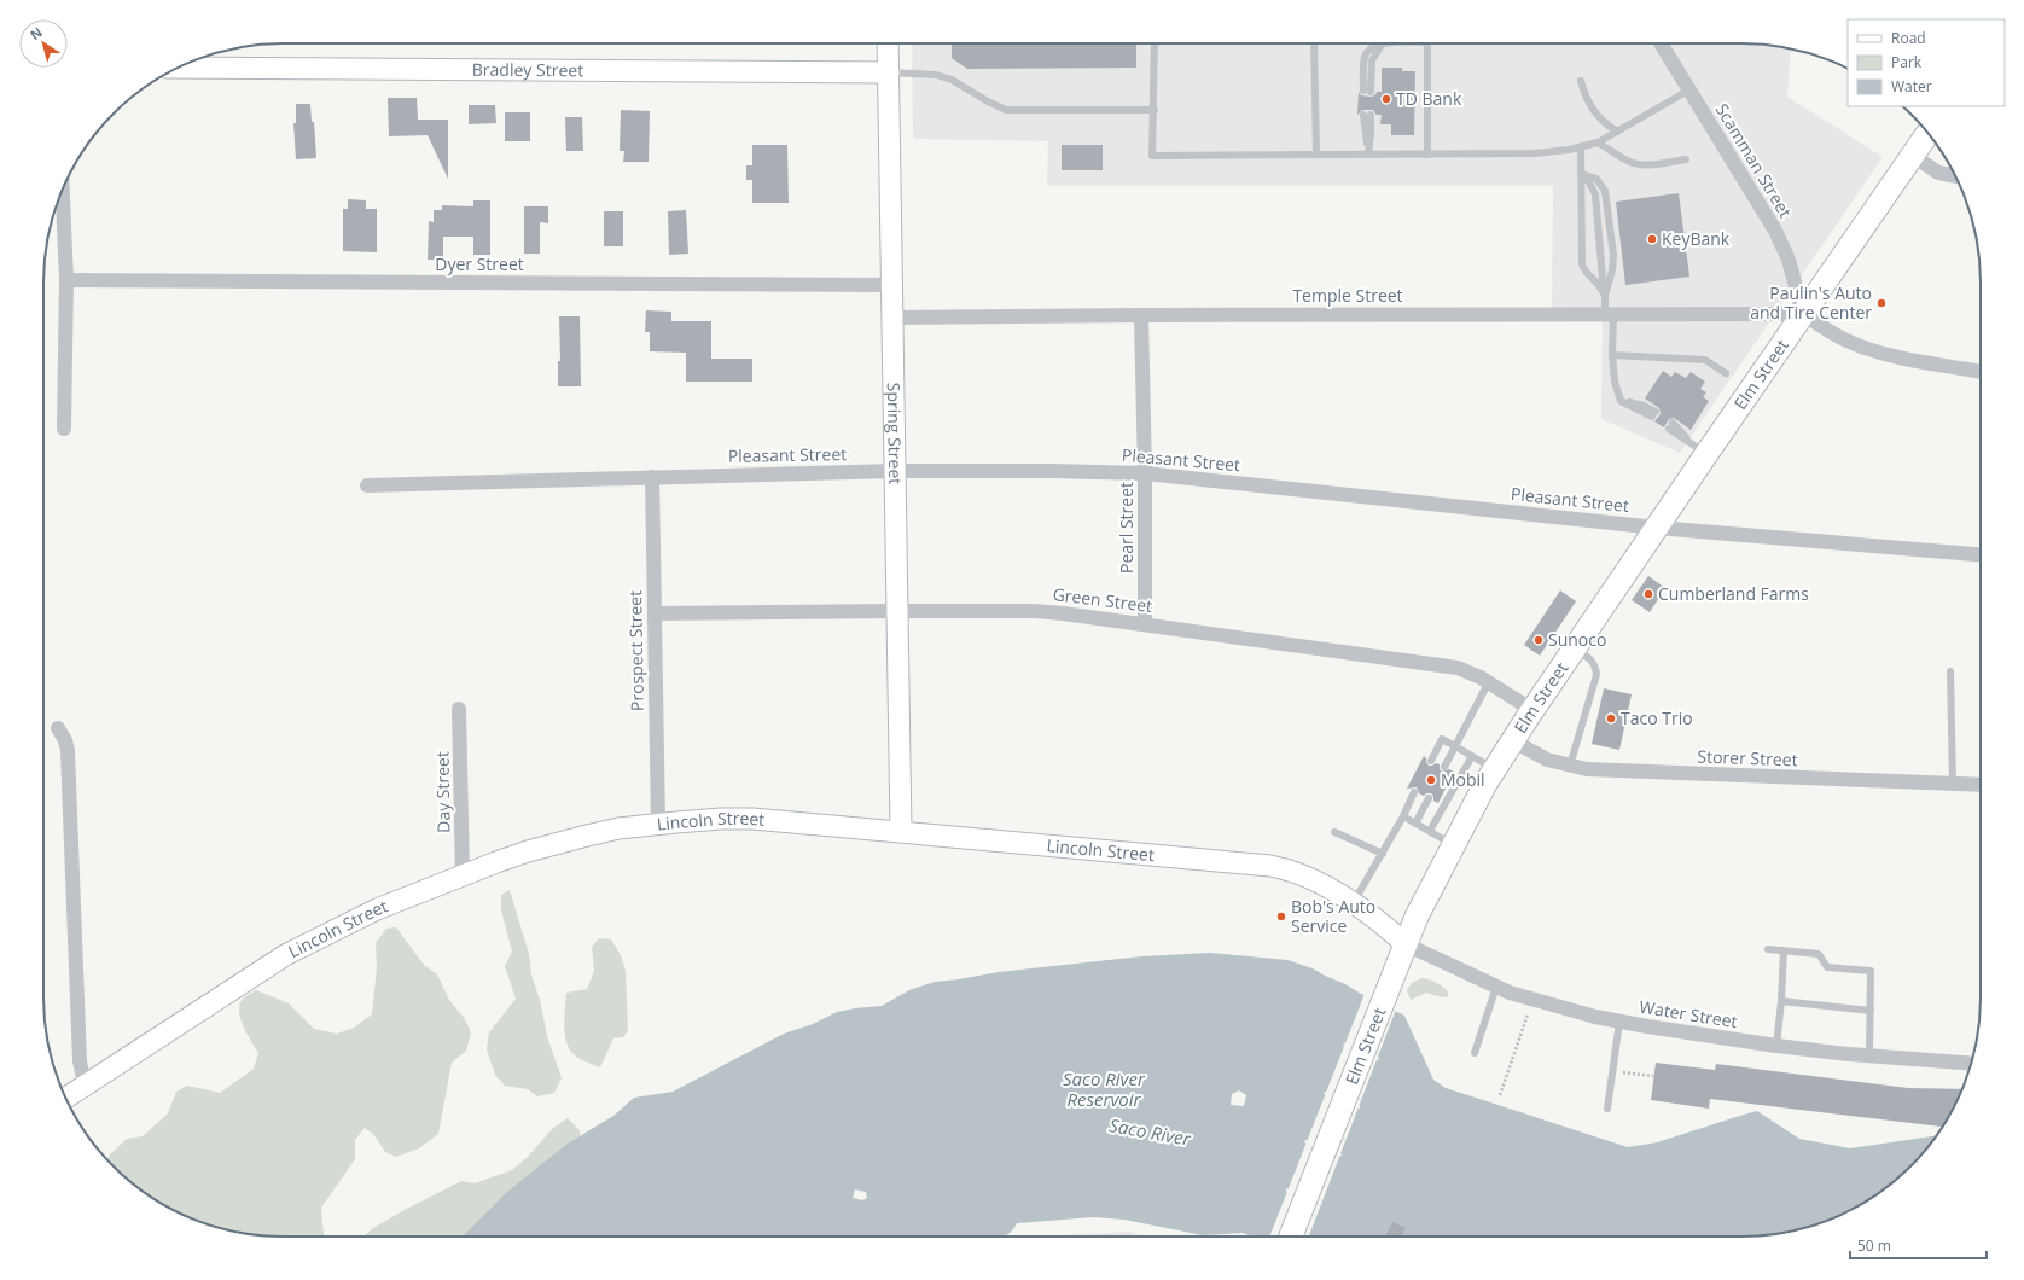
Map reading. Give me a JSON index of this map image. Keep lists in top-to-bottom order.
{
  "streets": {
    "main road": ["Elm Street"],
    "street": [
      "Bradley Street",
      "Scamman Street",
      "Dyer Street",
      "Temple Street",
      "Spring Street",
      "Pleasant Street",
      "Pearl Street",
      "Green Street",
      "Prospect Street",
      "Storer Street",
      "Day Street",
      "Lincoln Street",
      "Water Street"
    ]
  },
  "crossings": [
    ["Bradley Street", "Spring Street"],
    ["Scamman Street", "Temple Street"],
    ["Scamman Street", "Elm Street"],
    ["Dyer Street", "Spring Street"],
    ["Temple Street", "Elm Street"],
    ["Temple Street", "Spring Street"],
    ["Temple Street", "Pearl Street"],
    ["Elm Street", "Pleasant Street"],
    ["Elm Street", "Green Street"],
    ["Elm Street", "Storer Street"],
    ["Elm Street", "Lincoln Street"],
    ["Elm Street", "Water Street"],
    ["Spring Street", "Pleasant Street"],
    ["Spring Street", "Green Street"],
    ["Spring Street", "Lincoln Street"],
    ["Pleasant Street", "Pearl Street"],
    ["Pleasant Street", "Prospect Street"],
    ["Pearl Street", "Green Street"],
    ["Green Street", "Prospect Street"],
    ["Prospect Street", "Lincoln Street"],
    ["Day Street", "Lincoln Street"],
    ["Lincoln Street", "Water Street"]
  ],
  "water": ["Saco River Reservoir", "Saco River"],
  "places": [
    "TD Bank",
    "KeyBank",
    "Paulin's Auto and Tire Center",
    "Cumberland Farms",
    "Sunoco",
    "Taco Trio",
    "Mobil",
    "Bob's Auto Service"
  ],
  "legend": ["Road", "Park", "Water"],
  "scale_bar": "50 m",
  "north": "top left"
}
